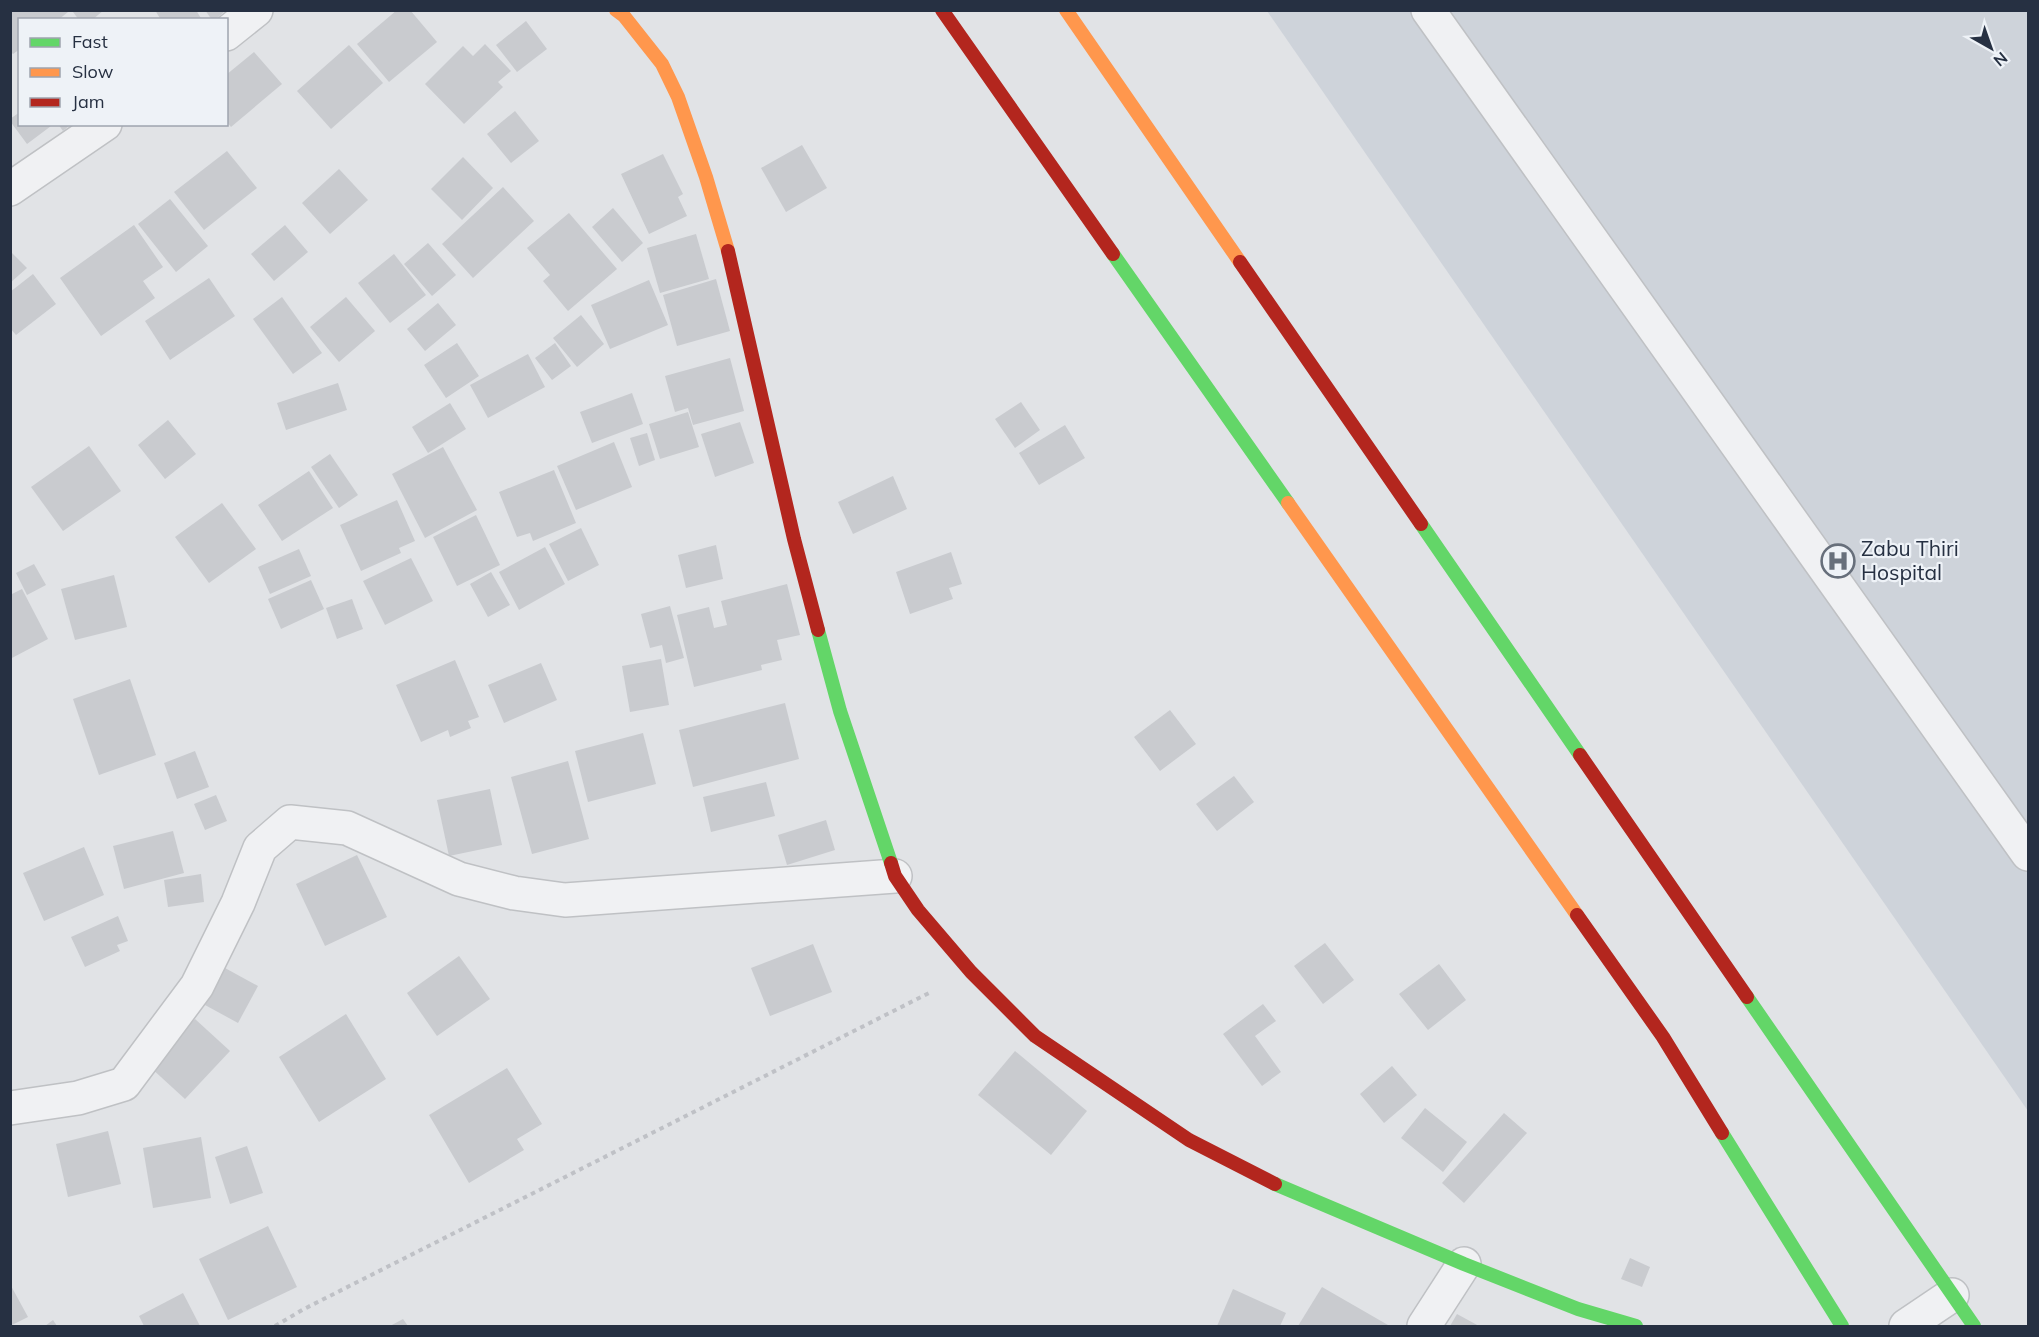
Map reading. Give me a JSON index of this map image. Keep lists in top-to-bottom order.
{
  "places": {
    "hospital": ["Zabu Thiri Hospital"]
  },
  "legend": ["Fast", "Slow", "Jam"],
  "north": "bottom right"
}
